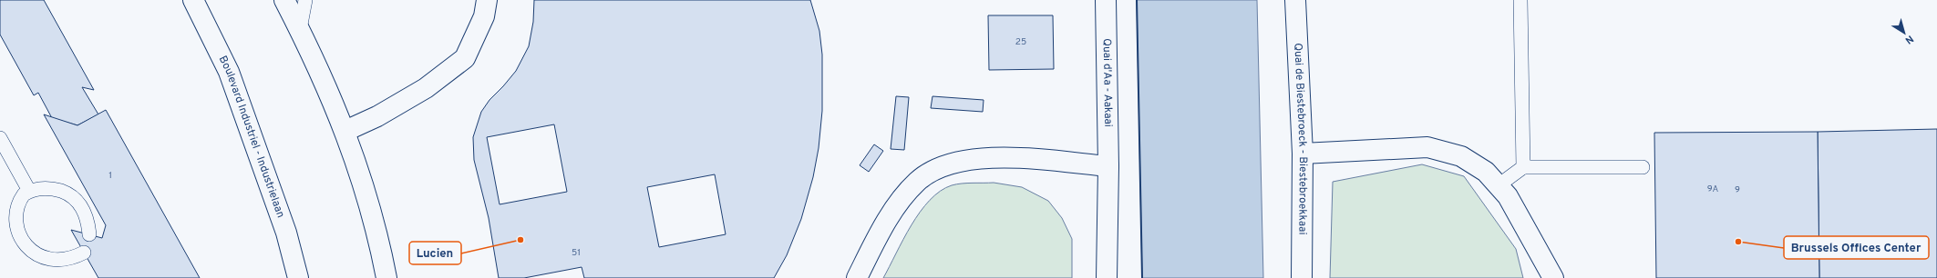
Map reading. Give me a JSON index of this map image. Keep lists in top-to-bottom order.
{
  "streets": {
    "main road": ["Quai d'Aa - Aakaai", "Boulevard Industriel - Industrielaan", "Quai de Biestebroeck - Biestebroekkaai"]
  },
  "places": ["Lucien", "Brussels Offices Center"],
  "house_numbers": [
    "25",
    "1",
    "9A",
    "9",
    "51"
  ],
  "north": "bottom right"
}
